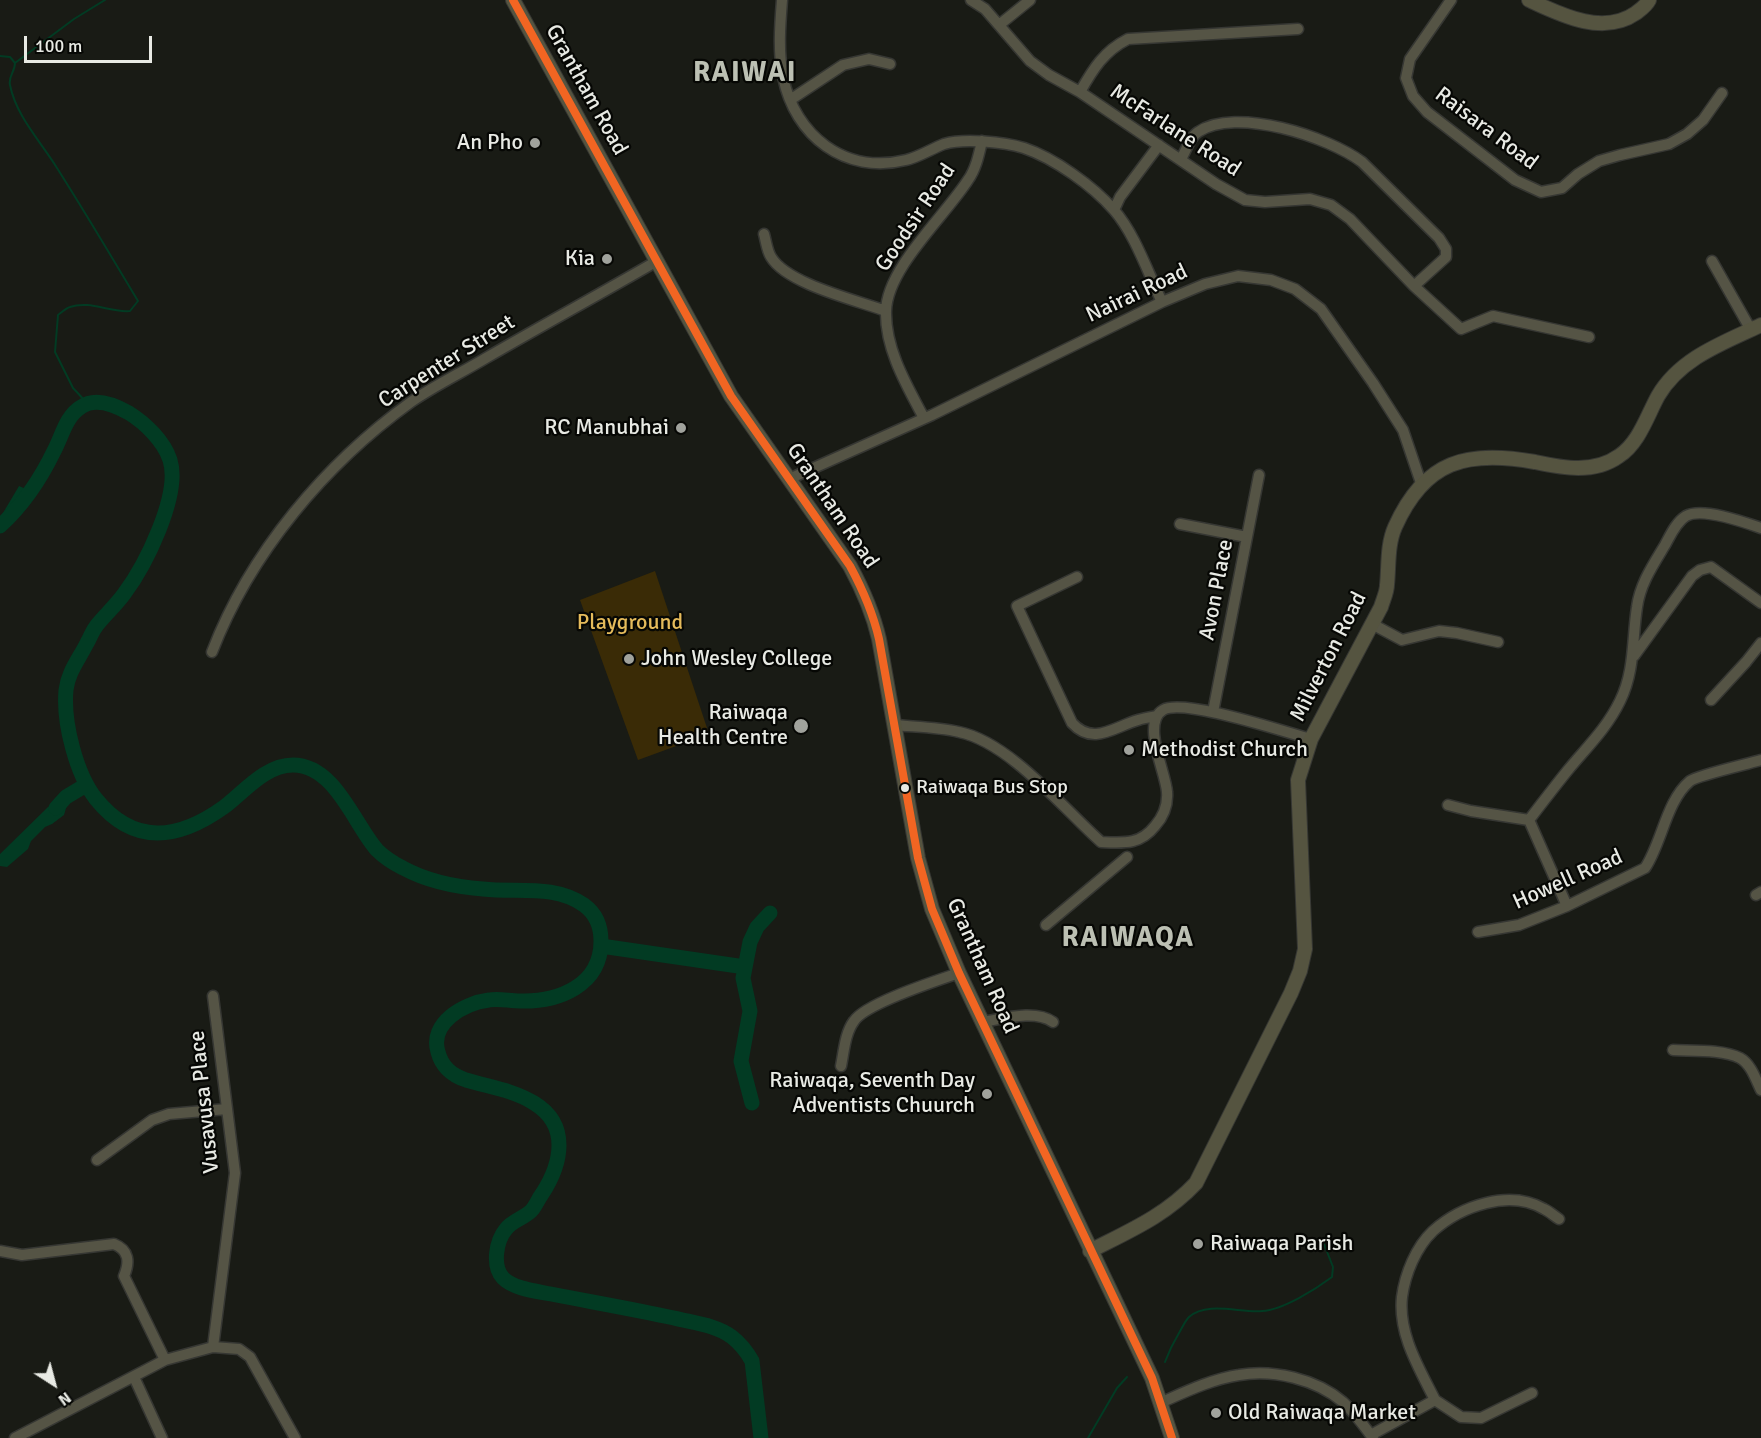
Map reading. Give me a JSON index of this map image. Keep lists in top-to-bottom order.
{
  "streets": {
    "main road": ["Grantham Road", "Milverton Road"],
    "street": [
      "Raisara Road",
      "McFarlane Road",
      "Goodsir Road",
      "Nairai Road",
      "Carpenter Street",
      "Avon Place",
      "Howell Road",
      "Vusavusa Place"
    ]
  },
  "crossings": [
    ["Grantham Road", "Nairai Road"],
    ["Grantham Road", "Carpenter Street"],
    ["Grantham Road", "Milverton Road"],
    ["Goodsir Road", "Nairai Road"],
    ["Nairai Road", "Milverton Road"]
  ],
  "districts": ["RAIWAI", "RAIWAQA"],
  "parks": ["Playground"],
  "places": [
    "An Pho",
    "Kia",
    "RC Manubhai",
    "John Wesley College",
    "Raiwaqa Health Centre",
    "Methodist Church",
    "Raiwaqa Bus Stop",
    "Raiwaqa, Seventh Day Adventists Chuurch",
    "Raiwaqa Parish",
    "Old Raiwaqa Market"
  ],
  "scale_bar": "100 m",
  "north": "bottom right"
}
